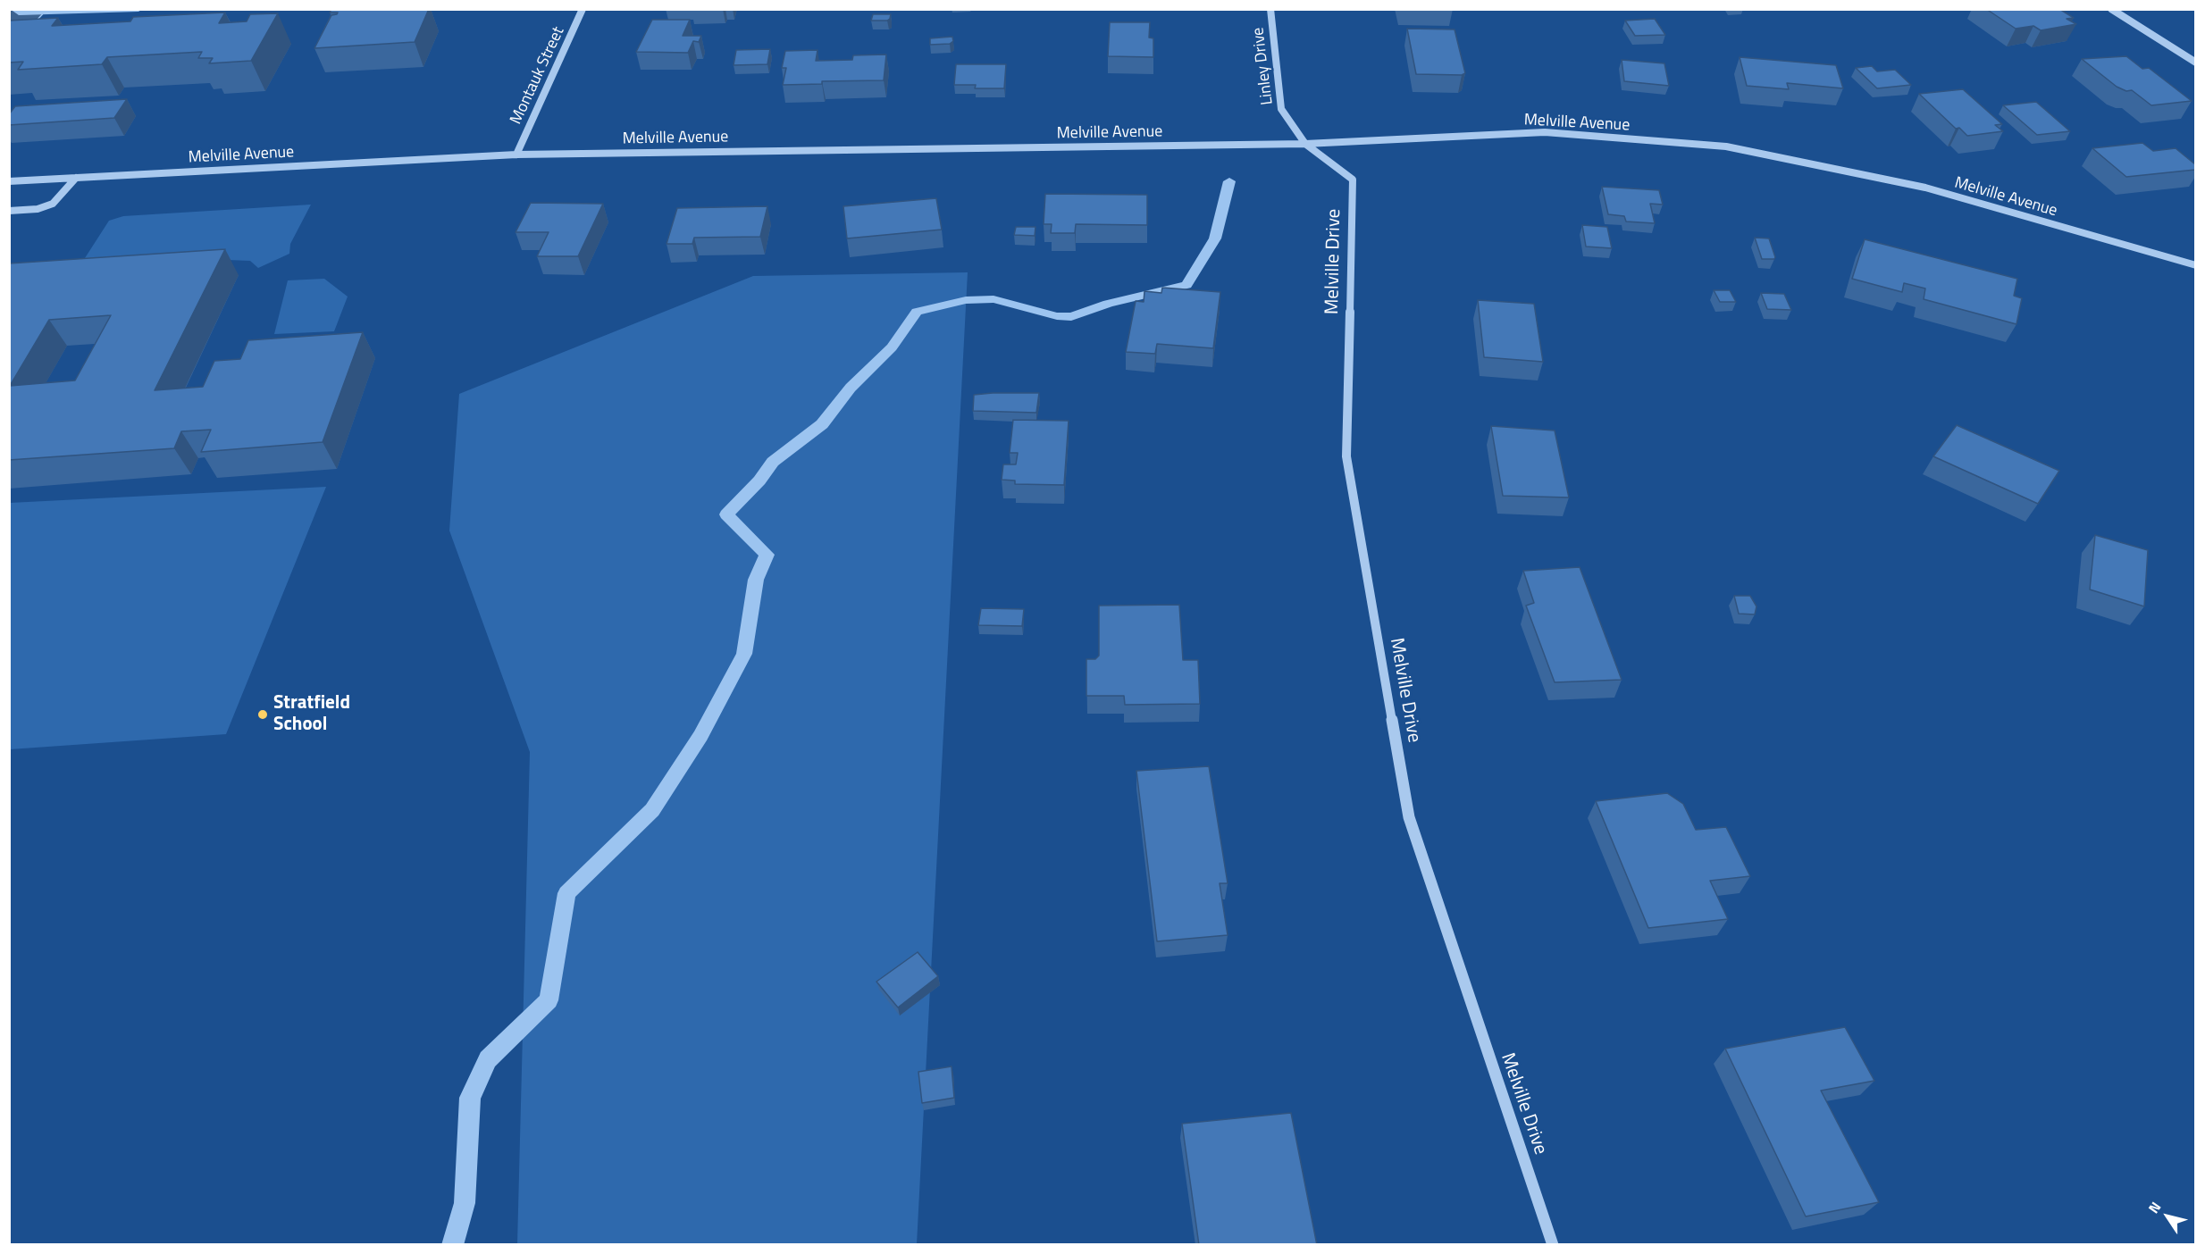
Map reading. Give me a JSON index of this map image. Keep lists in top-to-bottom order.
{
  "streets": {
    "street": [
      "Linley Drive",
      "Montauk Street",
      "Melville Avenue",
      "Melville Drive"
    ]
  },
  "crossings": [
    ["Linley Drive", "Melville Avenue"],
    ["Linley Drive", "Melville Drive"],
    ["Montauk Street", "Melville Avenue"],
    ["Melville Avenue", "Melville Drive"]
  ],
  "places": ["Stratfield School"],
  "north": "top left"
}
